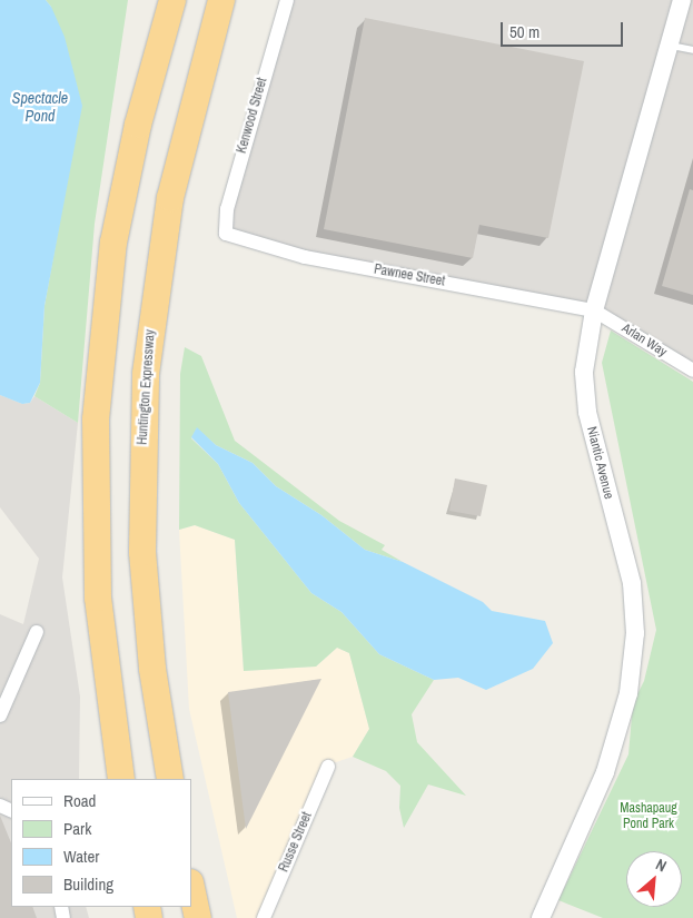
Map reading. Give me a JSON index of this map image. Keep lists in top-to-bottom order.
{
  "streets": {
    "highway": ["Huntington Expressway"],
    "street": [
      "Kenwood Street",
      "Pawnee Street",
      "Arlan Way",
      "Niantic Avenue",
      "Russe Street"
    ]
  },
  "crossings": [
    ["Kenwood Street", "Pawnee Street"],
    ["Pawnee Street", "Arlan Way"],
    ["Pawnee Street", "Niantic Avenue"],
    ["Arlan Way", "Niantic Avenue"]
  ],
  "water": ["Spectacle Pond"],
  "parks": ["Mashapaug Pond Park"],
  "legend": [
    "Road",
    "Park",
    "Water",
    "Building"
  ],
  "scale_bar": "50 m",
  "north": "top right"
}
